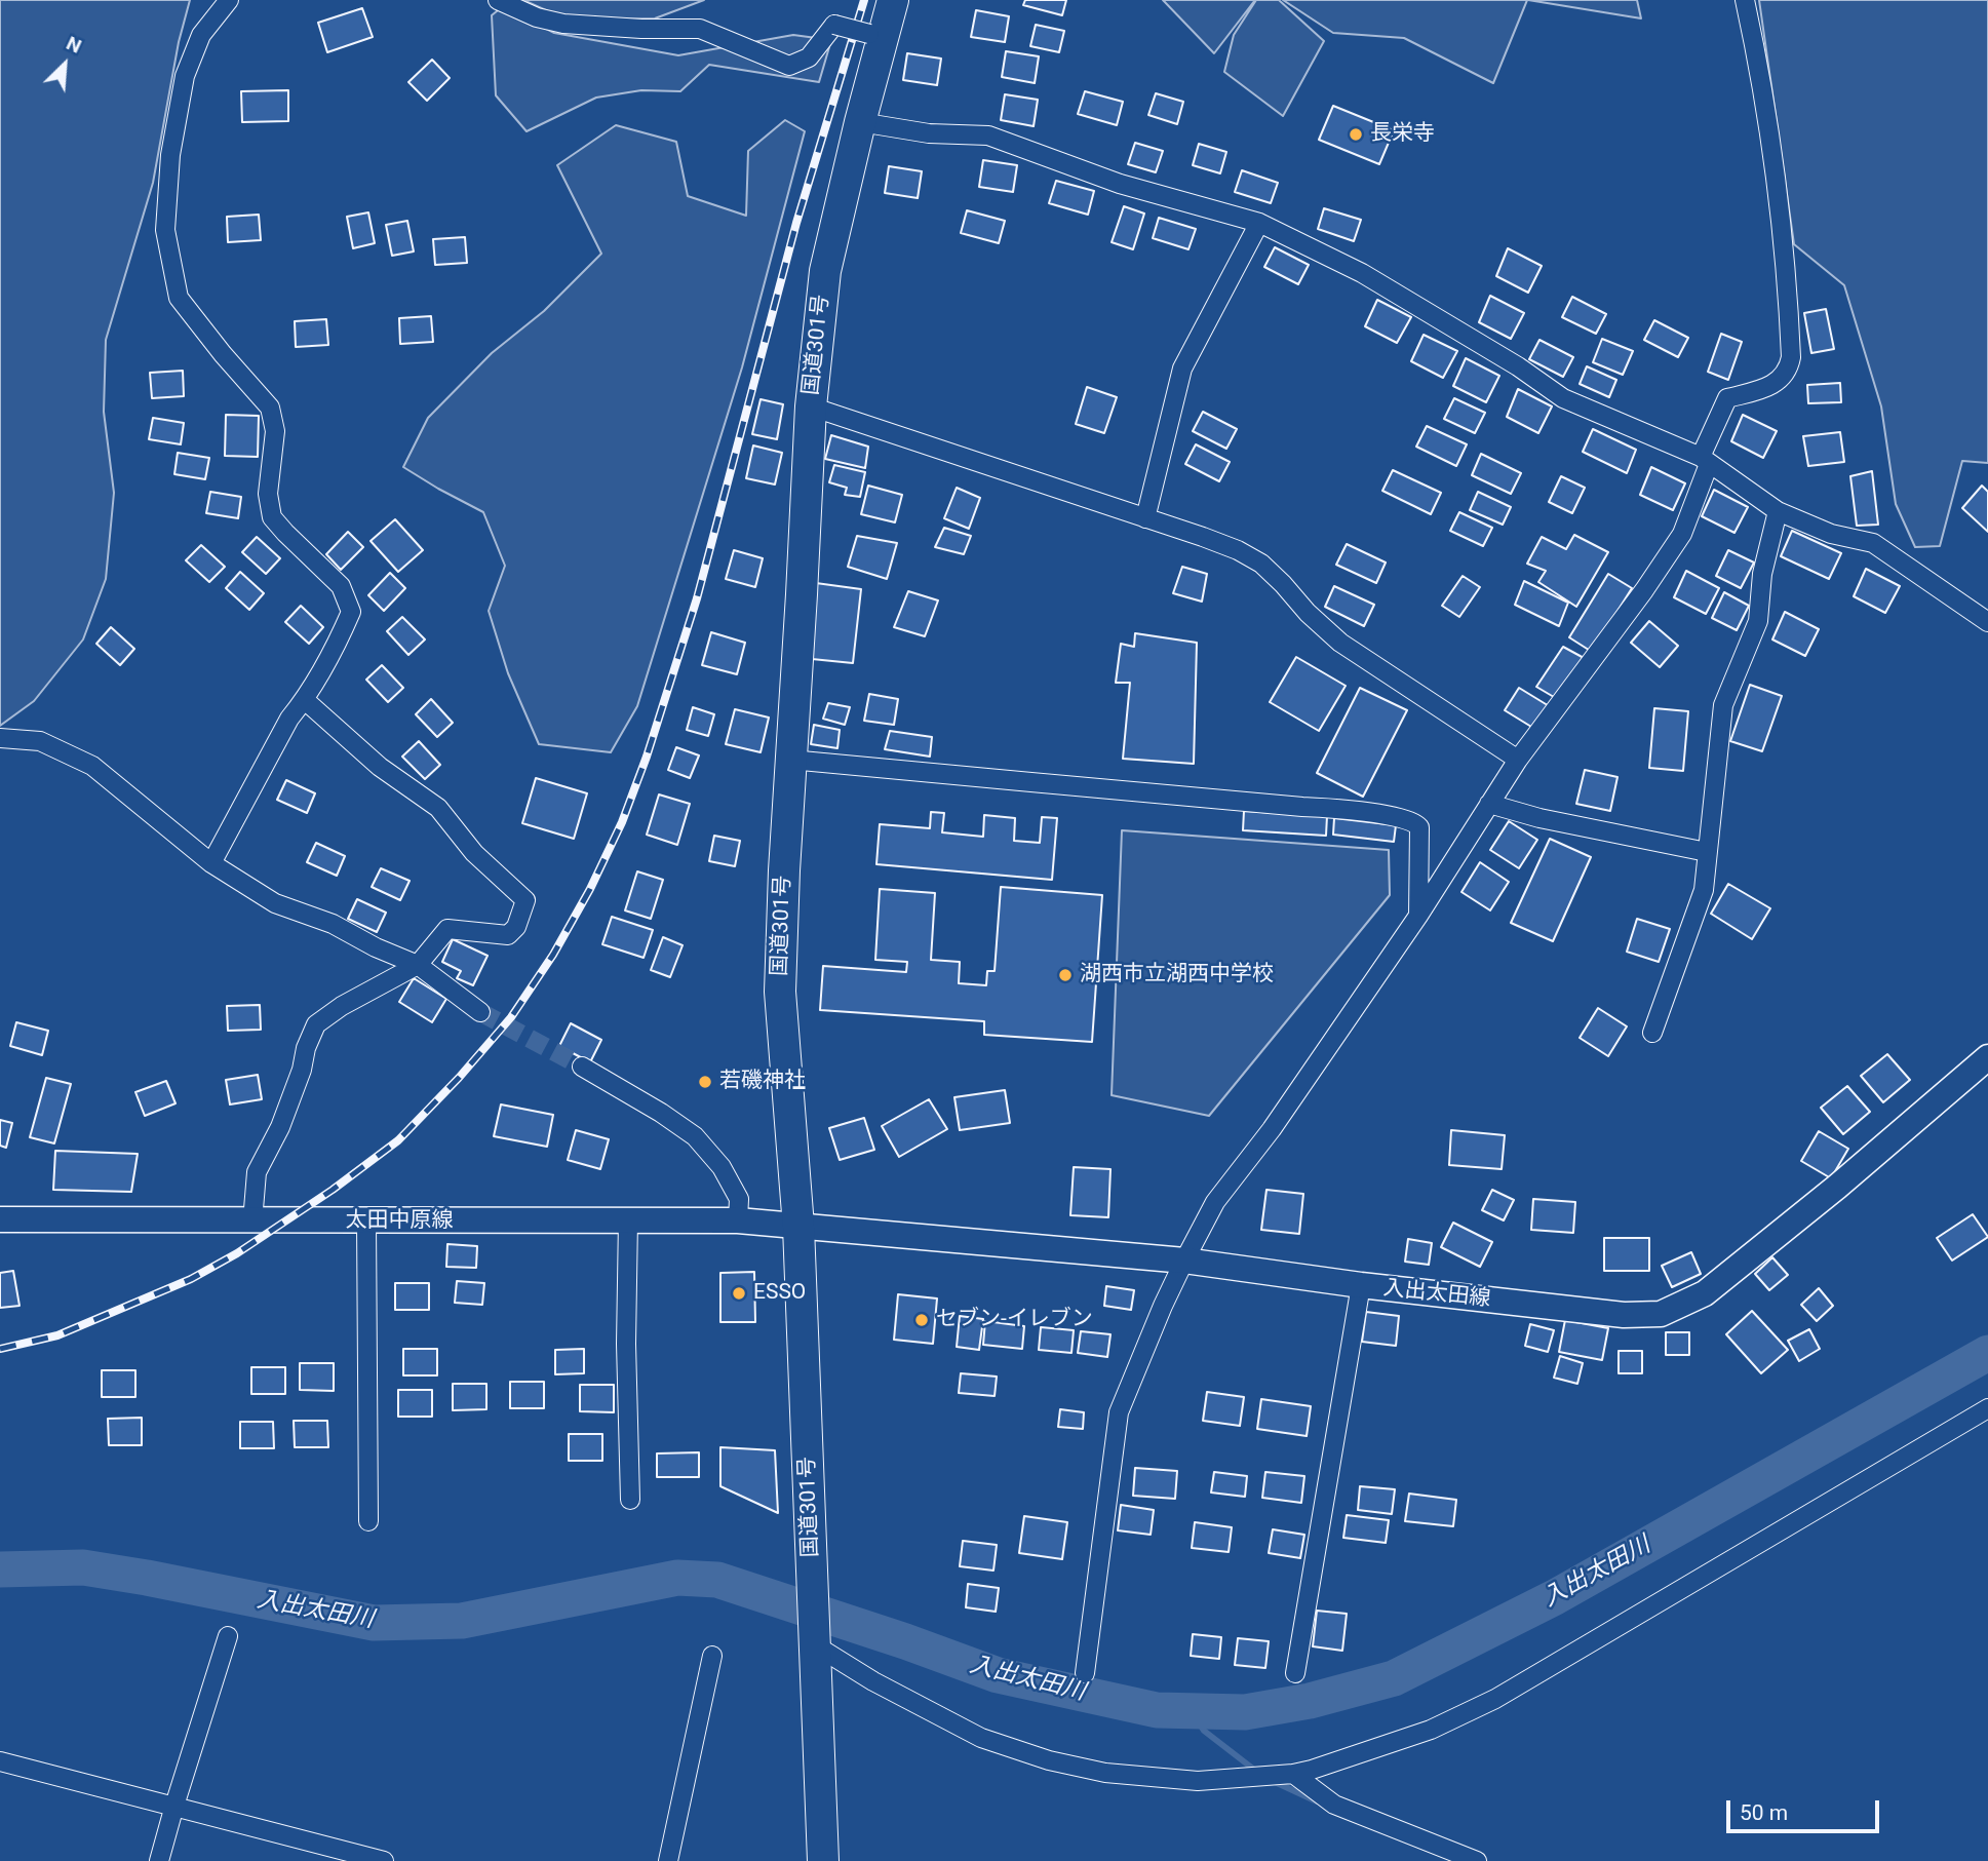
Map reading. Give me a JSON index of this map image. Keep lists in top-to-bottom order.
{
  "streets": {
    "highway": ["国道301号"],
    "main road": ["太田中原線", "入出太田線"]
  },
  "crossings": [
    ["国道301号", "太田中原線"],
    ["国道301号", "入出太田線"],
    ["太田中原線", "入出太田線"]
  ],
  "water": ["入出太田川"],
  "places": [
    "長栄寺",
    "湖西市立湖西中学校",
    "若磯神社",
    "ESSO",
    "セブン-イレブン"
  ],
  "scale_bar": "50 m",
  "north": "top right"
}
